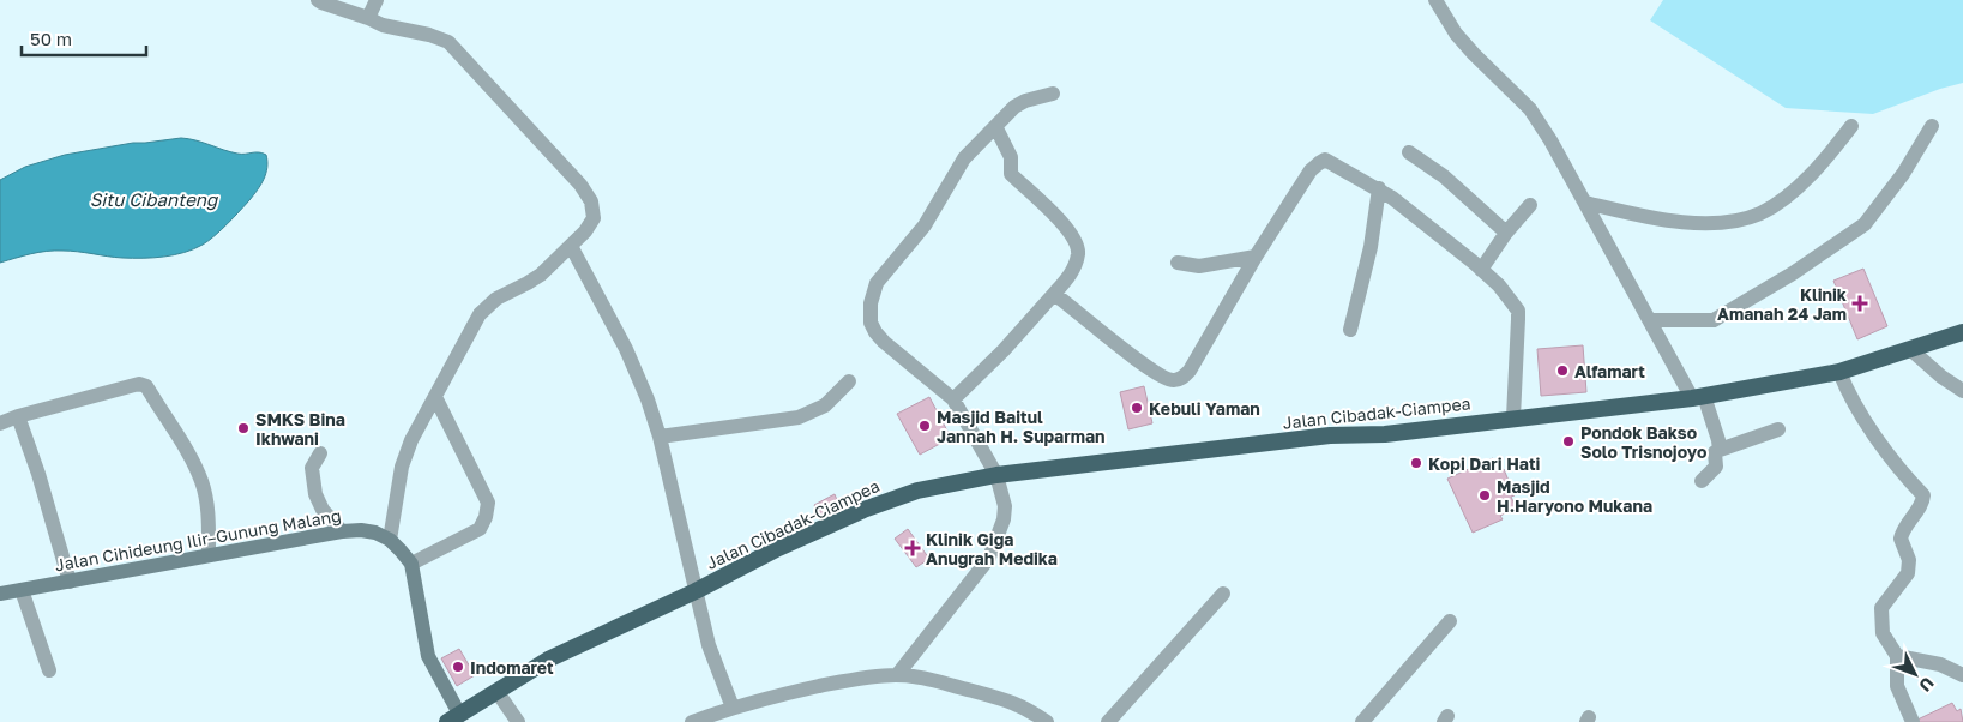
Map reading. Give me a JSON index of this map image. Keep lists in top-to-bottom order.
{
  "streets": {
    "highway": ["Jalan Cibadak-Ciampea"],
    "main road": ["Jalan Cihideung Ilir–Gunung Malang"]
  },
  "water": ["Situ Cibanteng"],
  "places": {
    "health": ["Klinik Amanah 24 Jam", "Klinik Giga Anugrah Medika"],
    "other": [
      "Alfamart",
      "Kebuli Yaman",
      "Masjid Baitul Jannah H. Suparman",
      "SMKS Bina Ikhwani",
      "Pondok Bakso Solo Trisnojoyo",
      "Kopi Dari Hati",
      "Masjid H.Haryono Mukana",
      "Indomaret"
    ]
  },
  "scale_bar": "50 m",
  "north": "bottom right"
}
